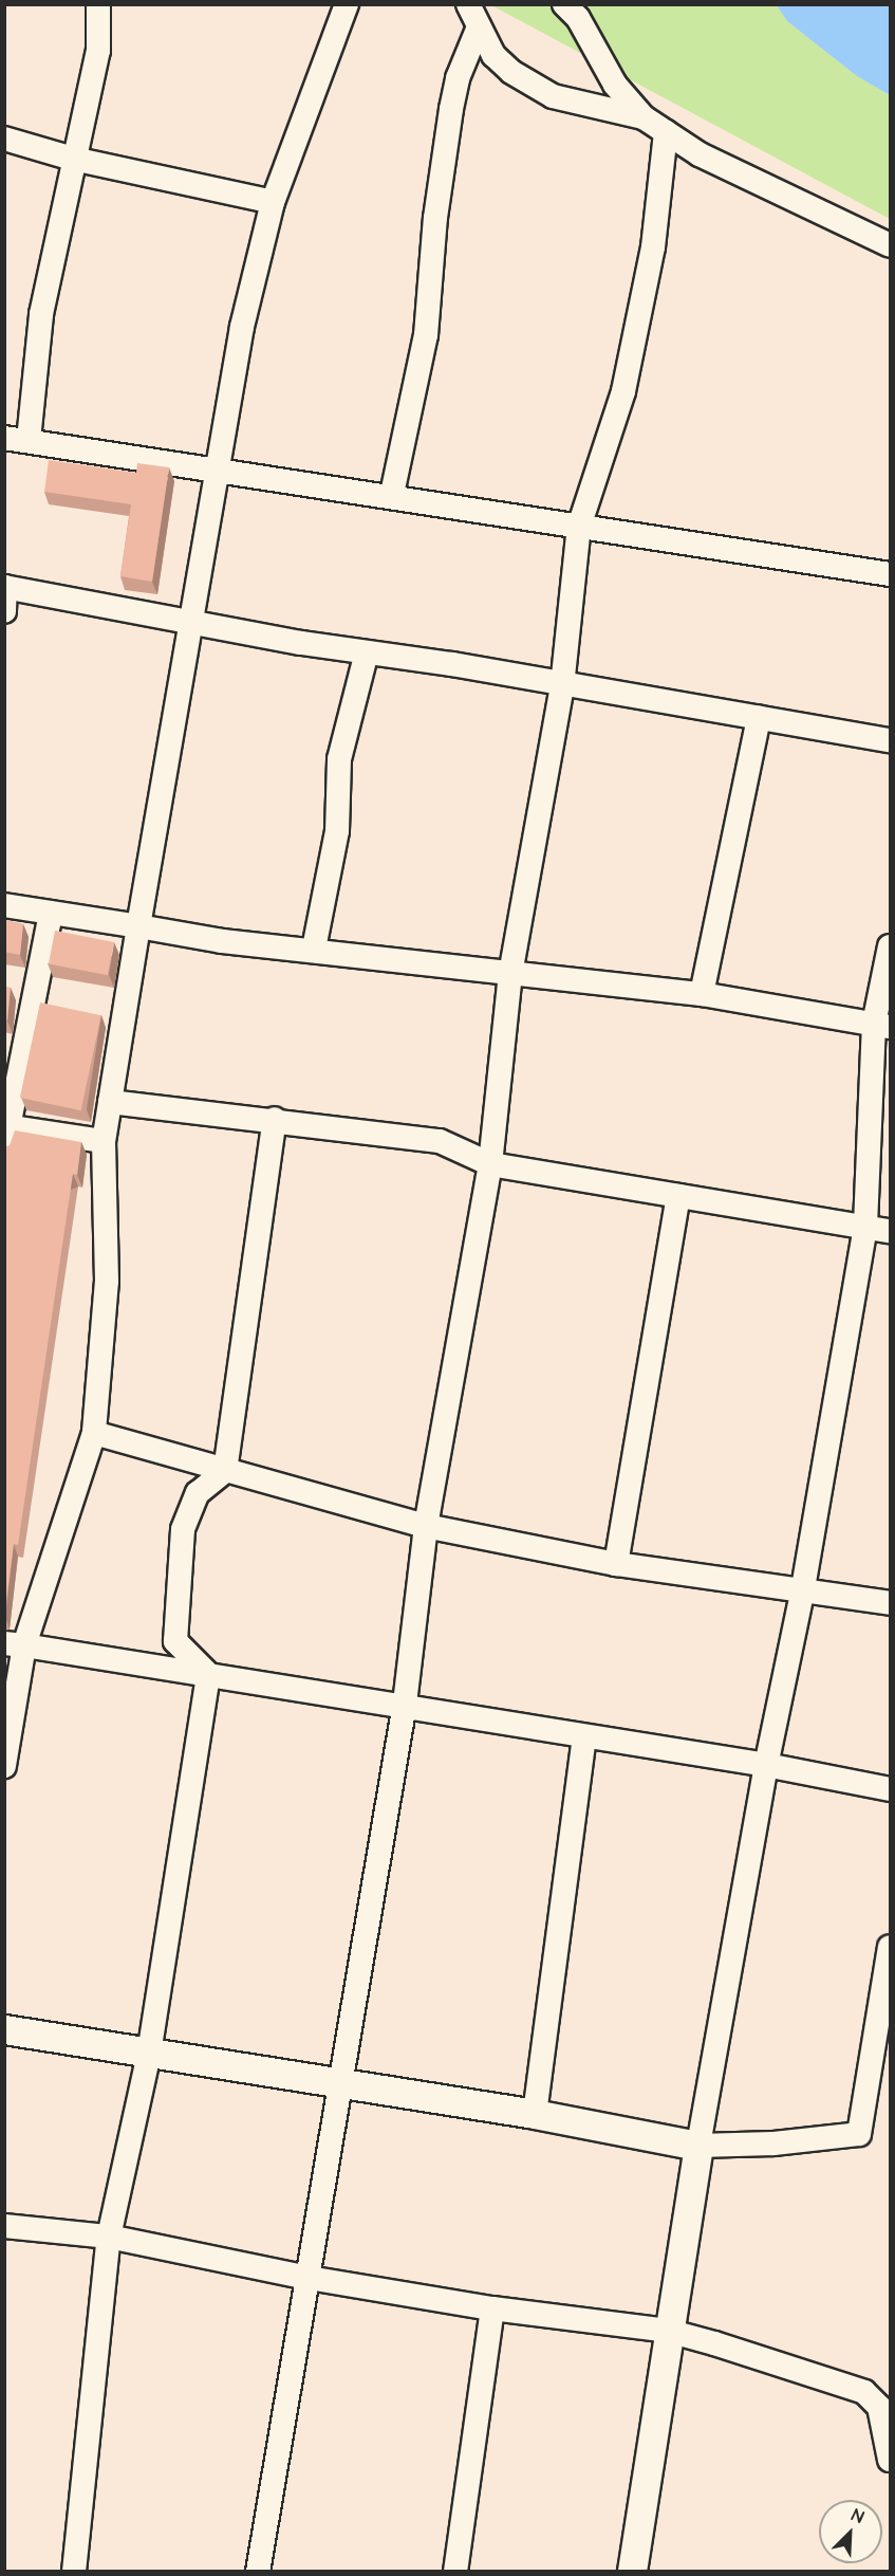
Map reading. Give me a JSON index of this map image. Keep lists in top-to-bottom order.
{
  "north": "top right"
}
